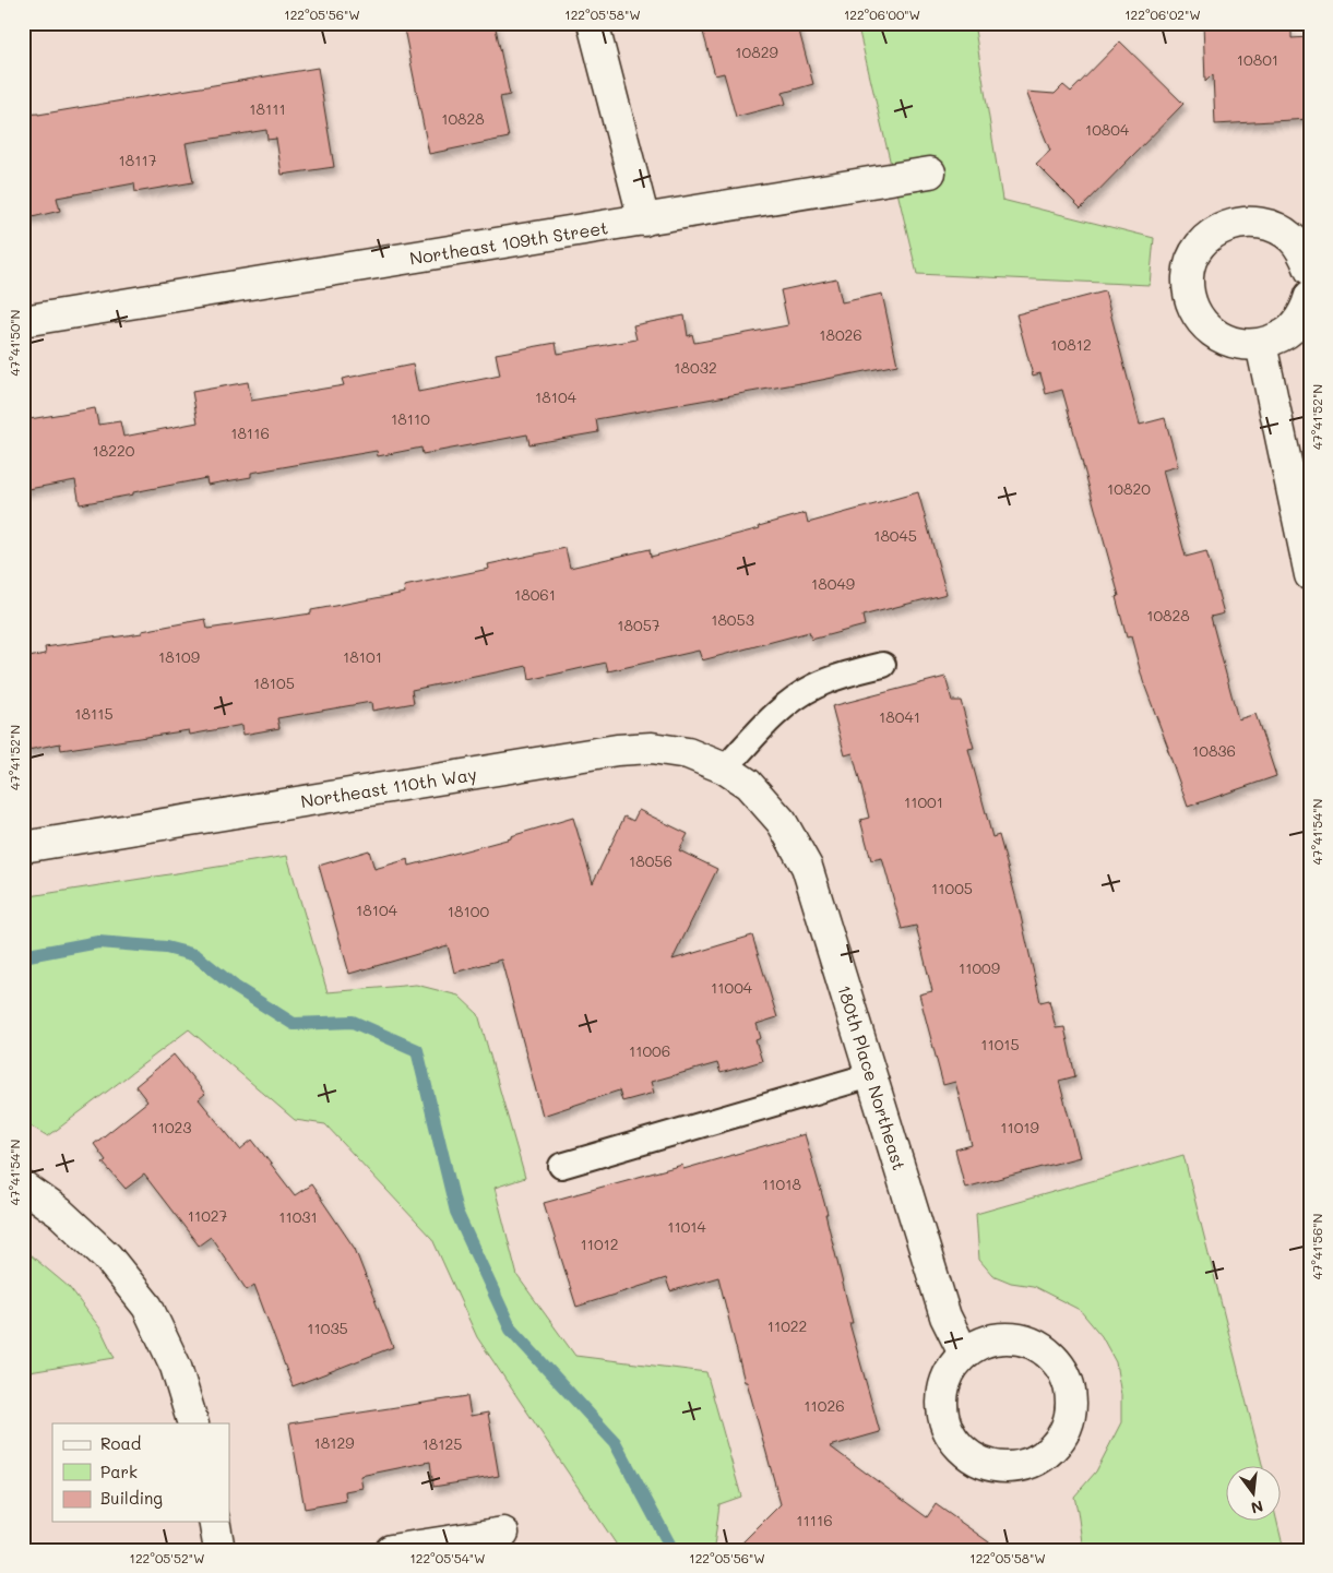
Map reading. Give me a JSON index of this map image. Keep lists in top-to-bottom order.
{
  "streets": {
    "street": ["Northeast 109th Street", "Northeast 110th Way", "180th Place Northeast"]
  },
  "crossings": [
    ["Northeast 110th Way", "180th Place Northeast"]
  ],
  "house_numbers": [
    "10829",
    "10801",
    "18111",
    "10828",
    "10804",
    "18117",
    "18026",
    "10812",
    "18032",
    "18104",
    "18110",
    "18116",
    "18220",
    "10820",
    "18045",
    "18049",
    "18061",
    "10828",
    "18053",
    "18057",
    "18109",
    "18101",
    "18105",
    "18115",
    "18041",
    "10836",
    "11001",
    "18056",
    "11005",
    "18104",
    "18100",
    "11009",
    "11004",
    "11015",
    "11006",
    "11023",
    "11019",
    "11018",
    "11027",
    "11031",
    "11014",
    "11012",
    "11022",
    "11035",
    "11026",
    "18129",
    "18125",
    "11116"
  ],
  "legend": ["Road", "Park", "Building"],
  "north": "bottom",
  "coordinates": [
    "122°05'56\"W",
    "122°05'58\"W",
    "122°06'00\"W",
    "122°06'02\"W",
    "47°41'50\"N",
    "47°41'52\"N",
    "47°41'54\"N",
    "47°41'56\"N",
    "122°05'52\"W",
    "122°05'54\"W"
  ]
}
